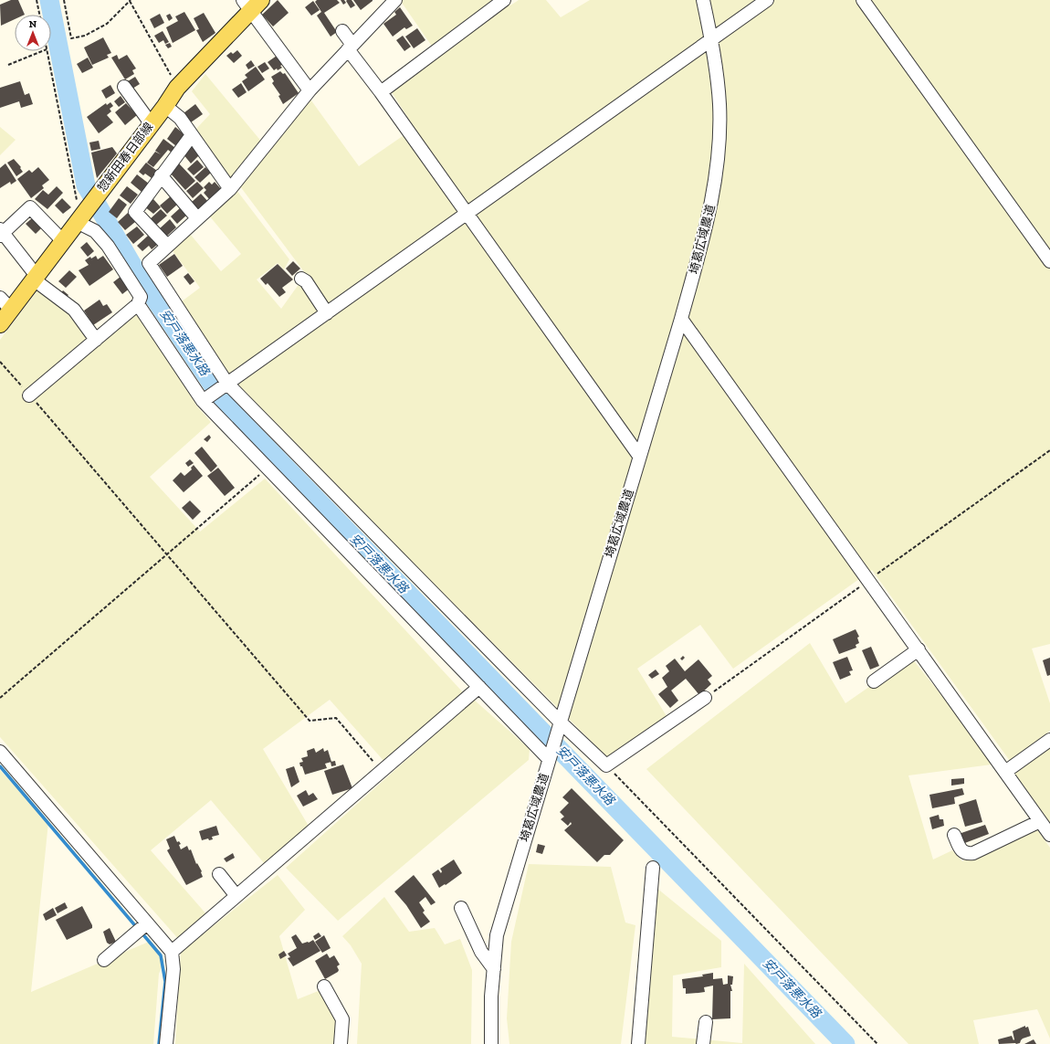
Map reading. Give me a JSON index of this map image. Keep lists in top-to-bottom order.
{
  "streets": {
    "main road": ["惣新田春日部線"],
    "street": ["埼葛広域農道"]
  },
  "water": ["安戸落悪水路"],
  "north": "top"
}
